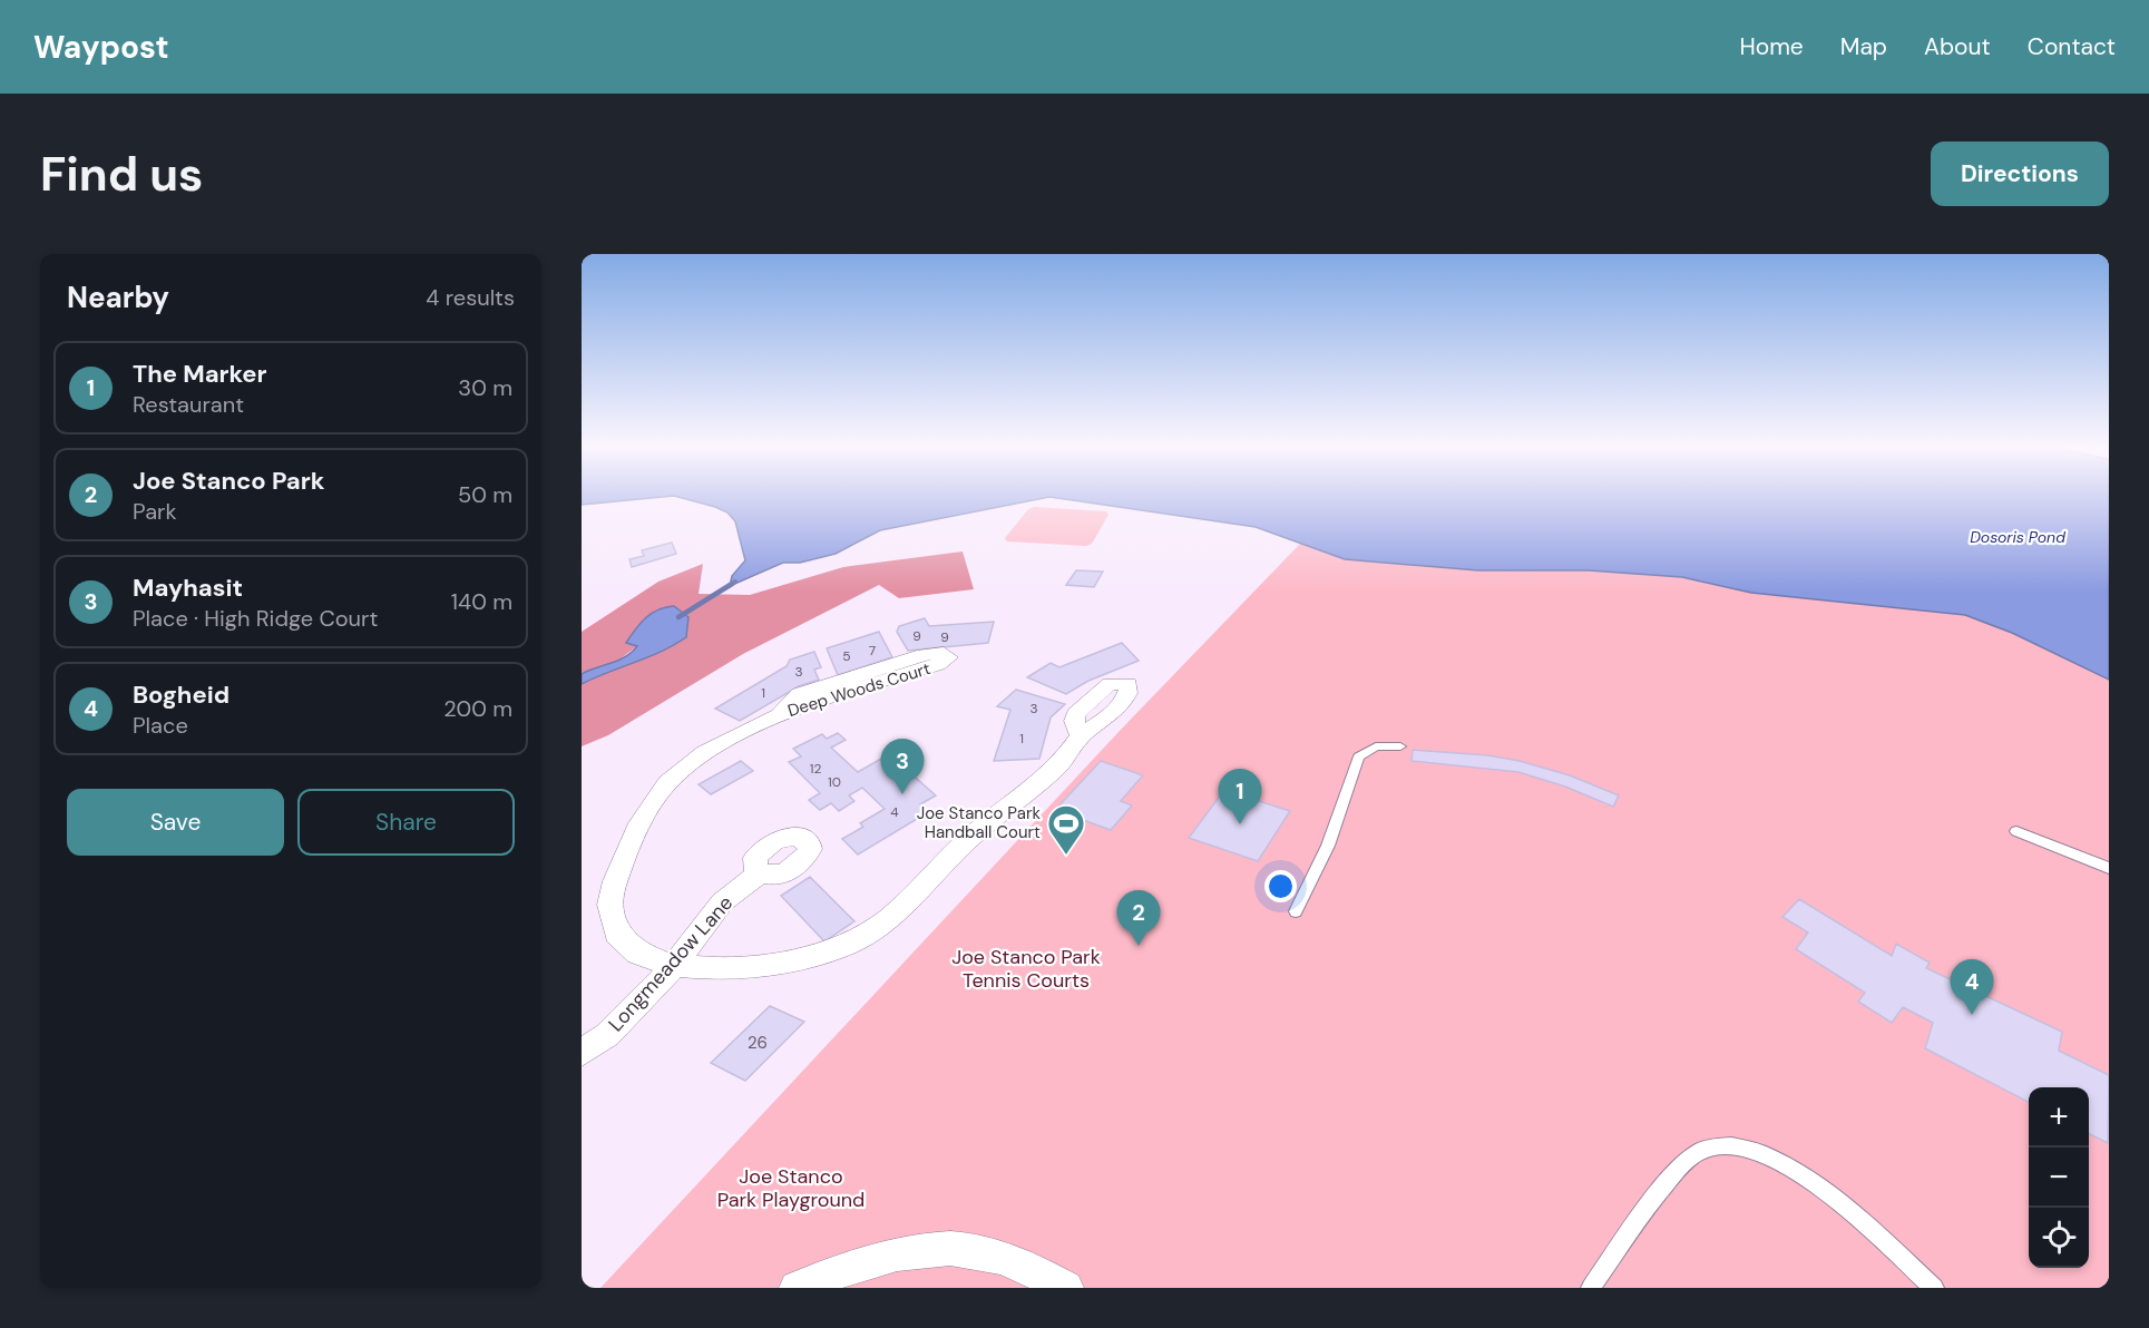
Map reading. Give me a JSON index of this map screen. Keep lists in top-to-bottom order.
{
  "streets": {
    "street": ["Deep Woods Court", "Longmeadow Lane"]
  },
  "crossings": [
    ["Deep Woods Court", "Longmeadow Lane"]
  ],
  "water": ["Dosoris Pond"],
  "parks": ["Joe Stanco Park Tennis Courts", "Joe Stanco Park Playground"],
  "places": {
    "sports": ["Joe Stanco Park Handball Court"]
  },
  "house_numbers": [
    "9",
    "9",
    "7",
    "5",
    "3",
    "1",
    "3",
    "1",
    "12",
    "10",
    "4",
    "26"
  ],
  "page": {
    "header": "Waypost",
    "nav": [
      "Home",
      "Map",
      "About",
      "Contact"
    ],
    "buttons": [
      "Directions",
      ["Save", "Share"]
    ],
    "title": "Find us",
    "heading": ["Nearby", "4 results"],
    "list": [
      {
        "mark": "1",
        "name": "The Marker",
        "note": "Restaurant",
        "value": "30 m"
      },
      {
        "mark": "2",
        "name": "Joe Stanco Park",
        "note": "Park",
        "value": "50 m"
      },
      {
        "mark": "3",
        "name": "Mayhasit",
        "note": "Place · High Ridge Court",
        "value": "140 m"
      },
      {
        "mark": "4",
        "name": "Bogheid",
        "note": "Place",
        "value": "200 m"
      }
    ],
    "pins": [
      "3",
      "1",
      "2",
      "4"
    ],
    "map_buttons": ["+", "−"]
  }
}
